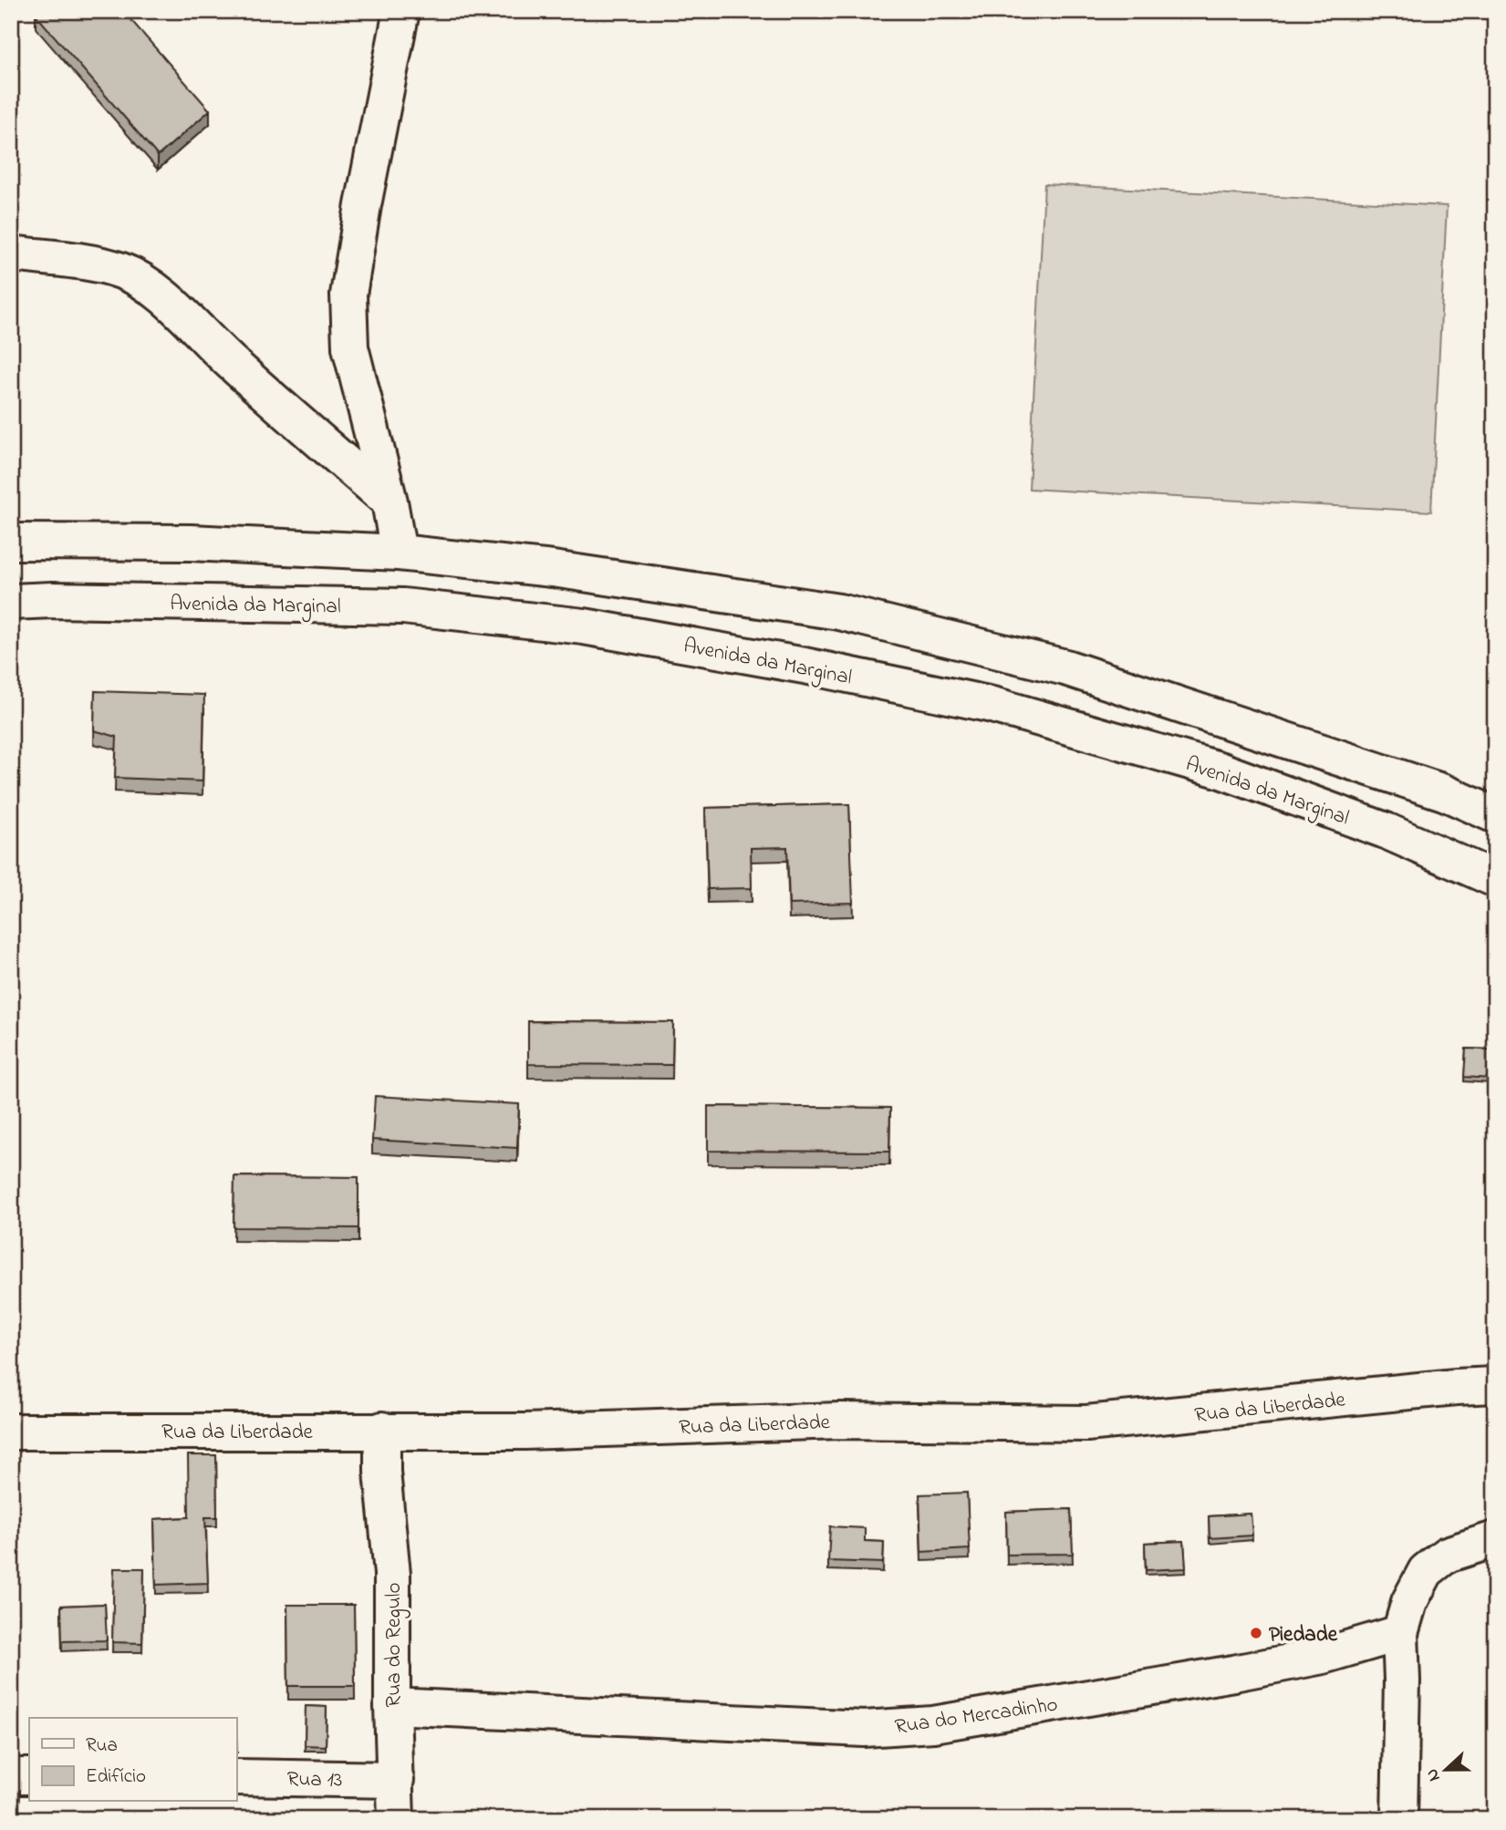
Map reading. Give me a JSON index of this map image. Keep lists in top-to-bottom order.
{
  "streets": {
    "street": [
      "Avenida da Marginal",
      "Rua da Liberdade",
      "Rua do Regulo",
      "Rua do Mercadinho",
      "Rua 13"
    ]
  },
  "crossings": [
    ["Rua da Liberdade", "Rua do Regulo"],
    ["Rua do Regulo", "Rua do Mercadinho"],
    ["Rua do Regulo", "Rua 13"]
  ],
  "places": ["Piedade"],
  "legend": ["Rua", "Edifício"],
  "north": "left"
}
